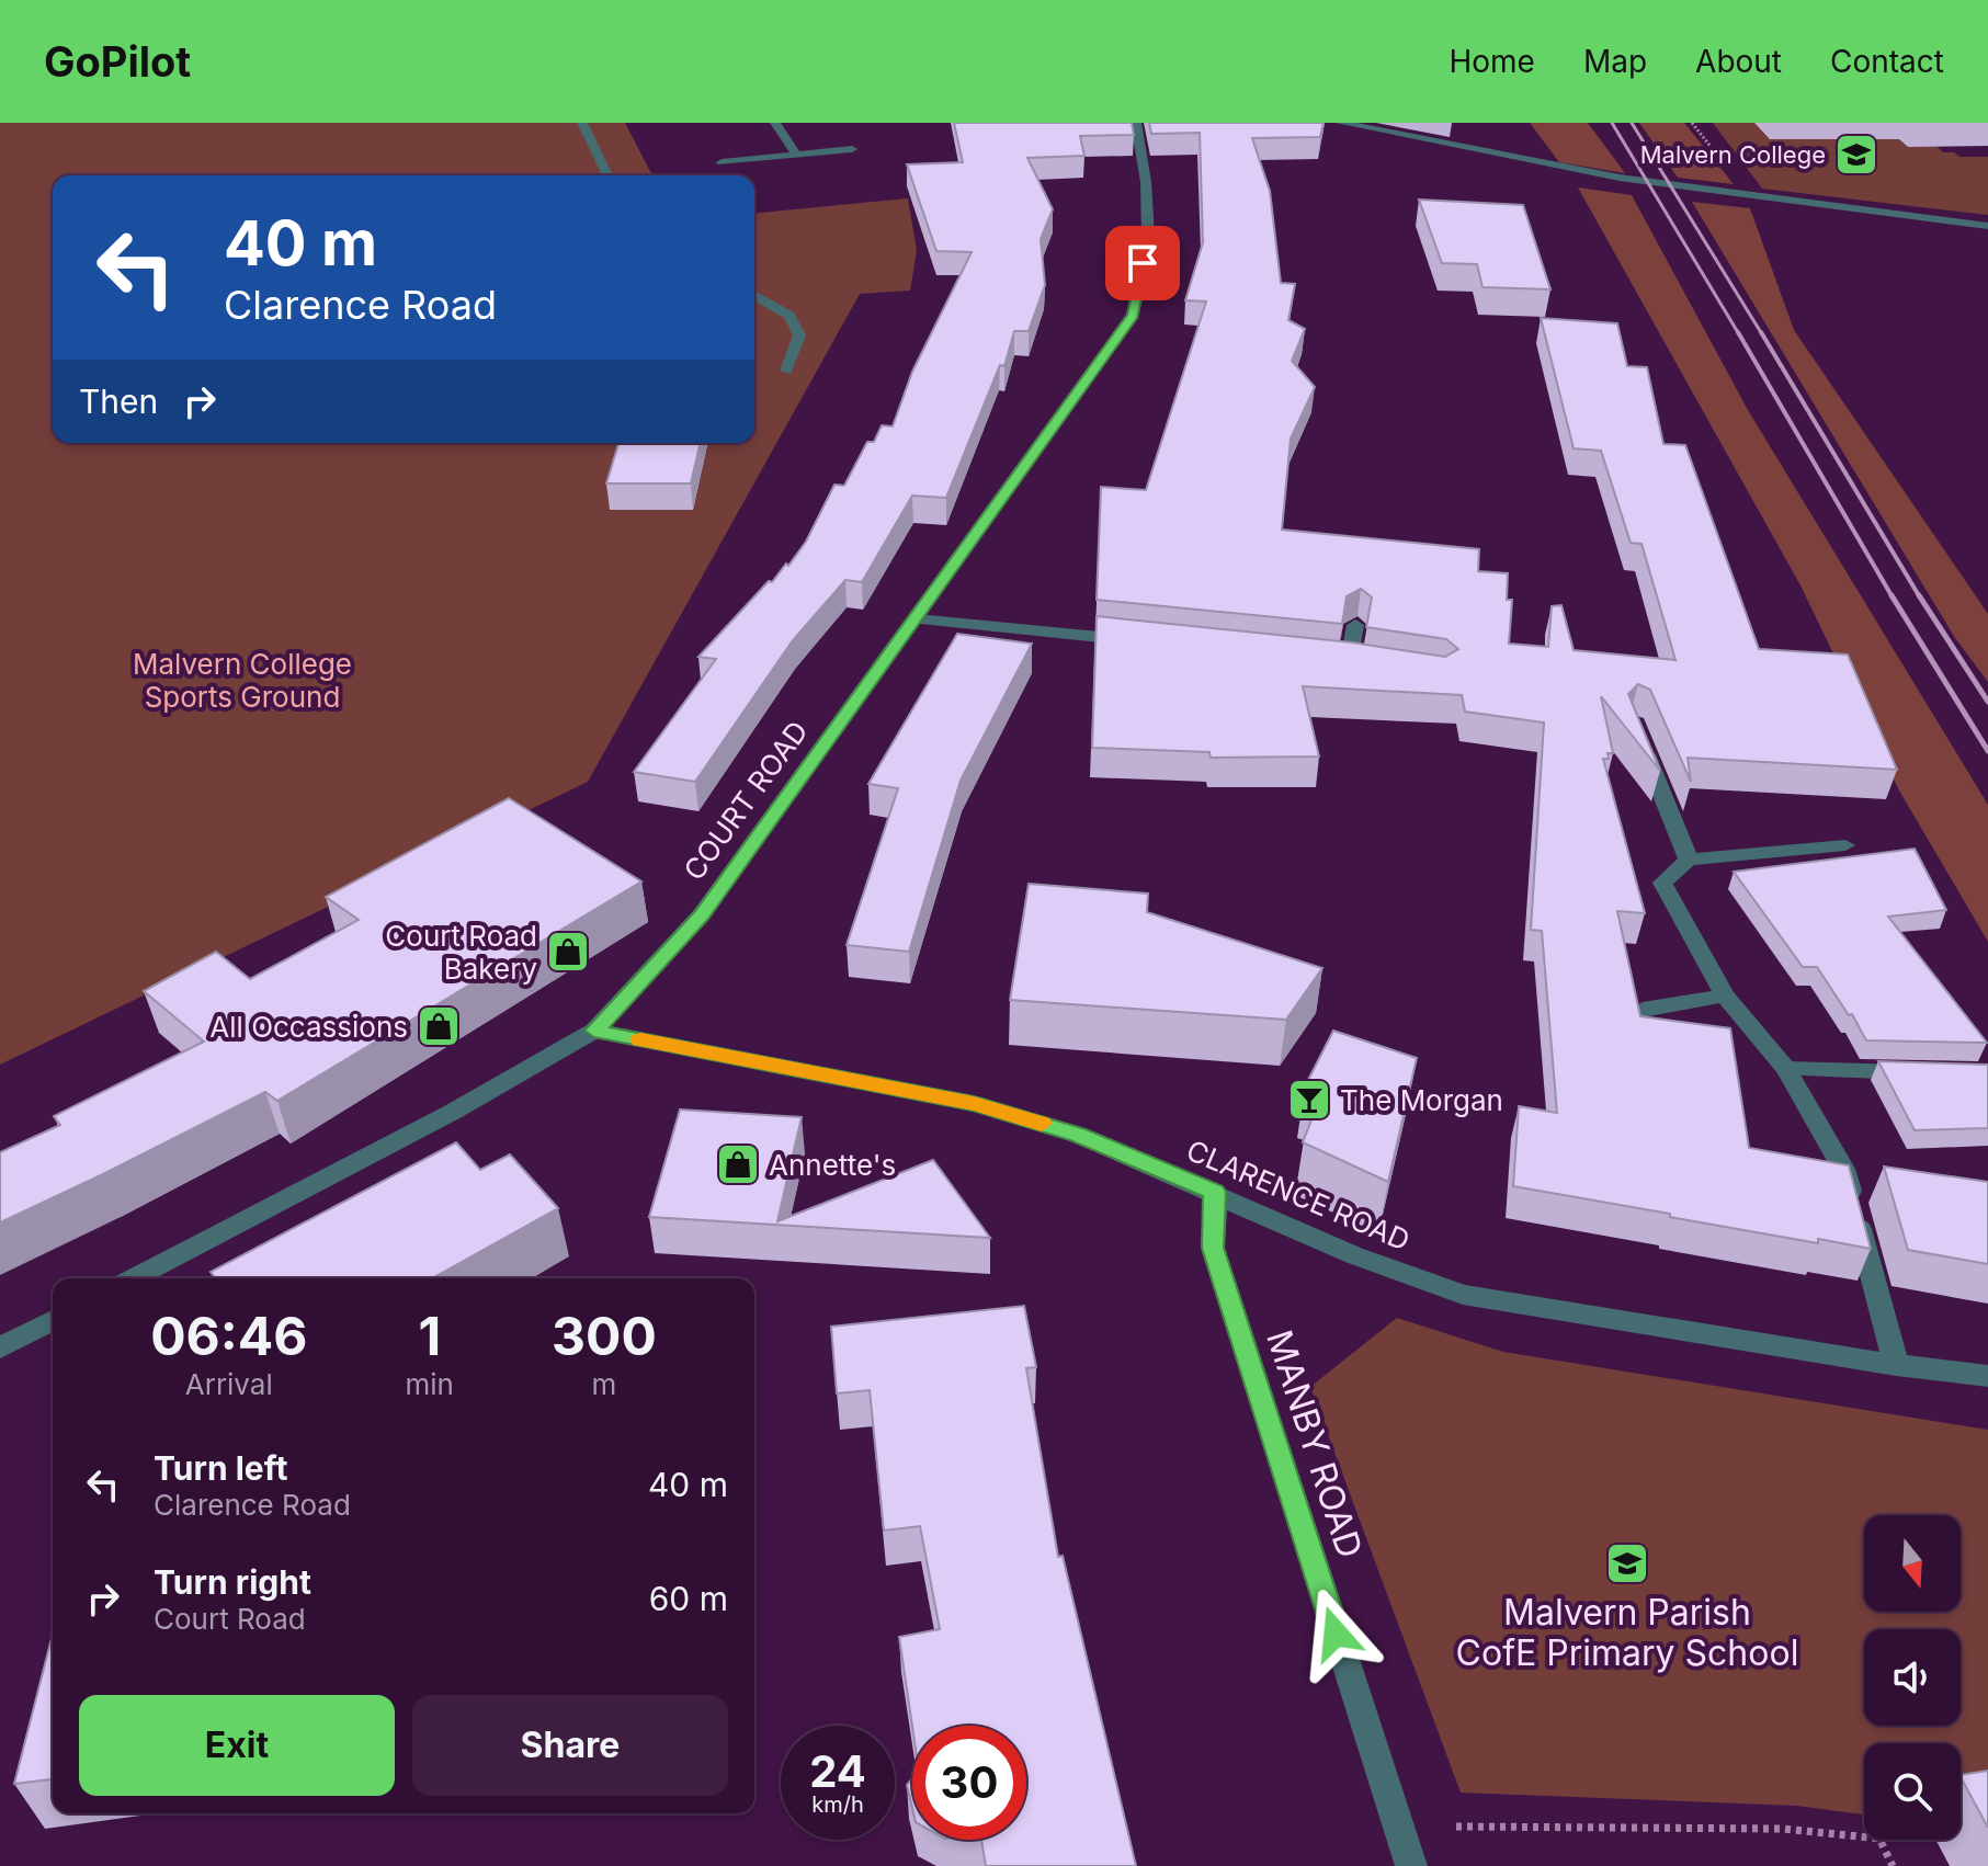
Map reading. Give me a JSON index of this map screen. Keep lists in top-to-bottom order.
{
  "streets": {
    "street": ["COURT ROAD", "CLARENCE ROAD", "MANBY ROAD"]
  },
  "crossings": [
    ["COURT ROAD", "CLARENCE ROAD"],
    ["CLARENCE ROAD", "MANBY ROAD"]
  ],
  "parks": ["Malvern College Sports Ground"],
  "places": {
    "school or university": ["Malvern College", "Malvern Parish CofE Primary School"],
    "shop": ["Court Road Bakery", "All Occassions", "Annette's"],
    "bar": ["The Morgan"]
  },
  "north": "bottom",
  "page": {
    "header": "GoPilot",
    "nav": [
      "Home",
      "Map",
      "About",
      "Contact"
    ],
    "turn": ["40 m", "Clarence Road"],
    "then": "Then",
    "eta": [
      "06:46",
      "Arrival",
      "1",
      "min",
      "300",
      "m"
    ],
    "list": [
      {
        "name": "Turn left",
        "note": "Clarence Road",
        "value": "40 m"
      },
      {
        "name": "Turn right",
        "note": "Court Road",
        "value": "60 m"
      }
    ],
    "buttons": ["Exit", "Share"],
    "speed": "24 km/h",
    "limit": "30"
  }
}
